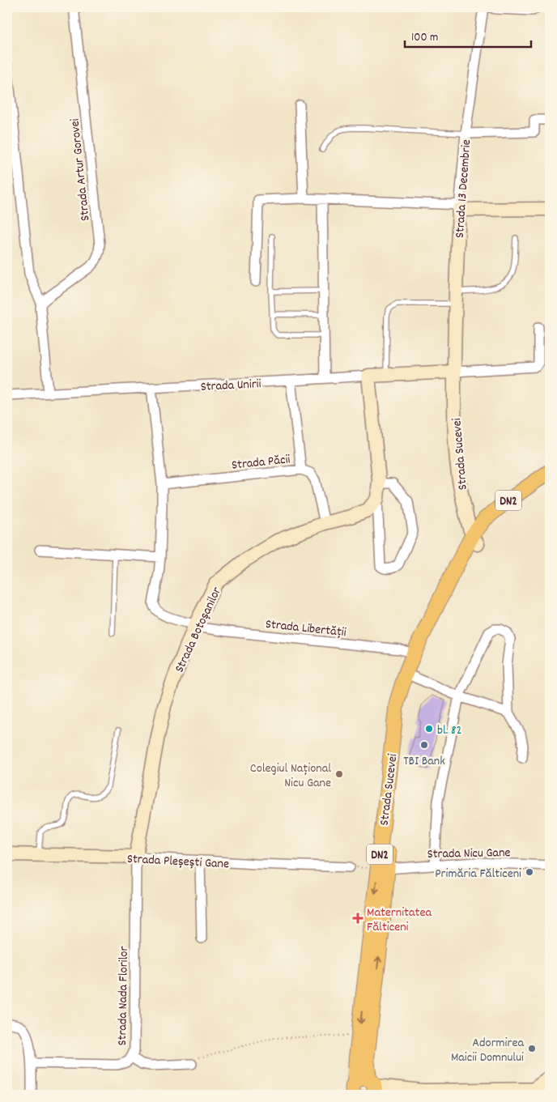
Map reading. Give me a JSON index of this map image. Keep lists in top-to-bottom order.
{
  "streets": {
    "main road": ["Strada Sucevei", "DN2"],
    "street": [
      "Strada Artur Gorovei",
      "Strada 13 Decembrie",
      "Strada Unirii",
      "Strada Păcii",
      "Strada Libertății",
      "Strada Botoșanilor",
      "Strada Nicu Gane",
      "Strada Pleșești Gane",
      "Strada Nada Florilor"
    ]
  },
  "crossings": [
    ["Strada 13 Decembrie", "Strada Unirii"],
    ["Strada 13 Decembrie", "Strada Sucevei"],
    ["Strada Unirii", "Strada Sucevei"],
    ["Strada Sucevei", "DN2"],
    ["Strada Sucevei", "Strada Libertății"],
    ["Strada Sucevei", "Strada Nicu Gane"],
    ["Strada Păcii", "Strada Botoșanilor"],
    ["Strada Libertății", "Strada Botoșanilor"],
    ["Strada Botoșanilor", "Strada Pleșești Gane"],
    ["Strada Botoșanilor", "Strada Nada Florilor"],
    ["Strada Pleșești Gane", "Strada Nada Florilor"]
  ],
  "places": {
    "other": [
      "bl. 82",
      "TBI Bank",
      "Colegiul Național Nicu Gane",
      "Primăria Fălticeni",
      "Adormirea Maicii Domnului"
    ],
    "health": ["Maternitatea Fălticeni"]
  },
  "scale_bar": "100 m"
}
